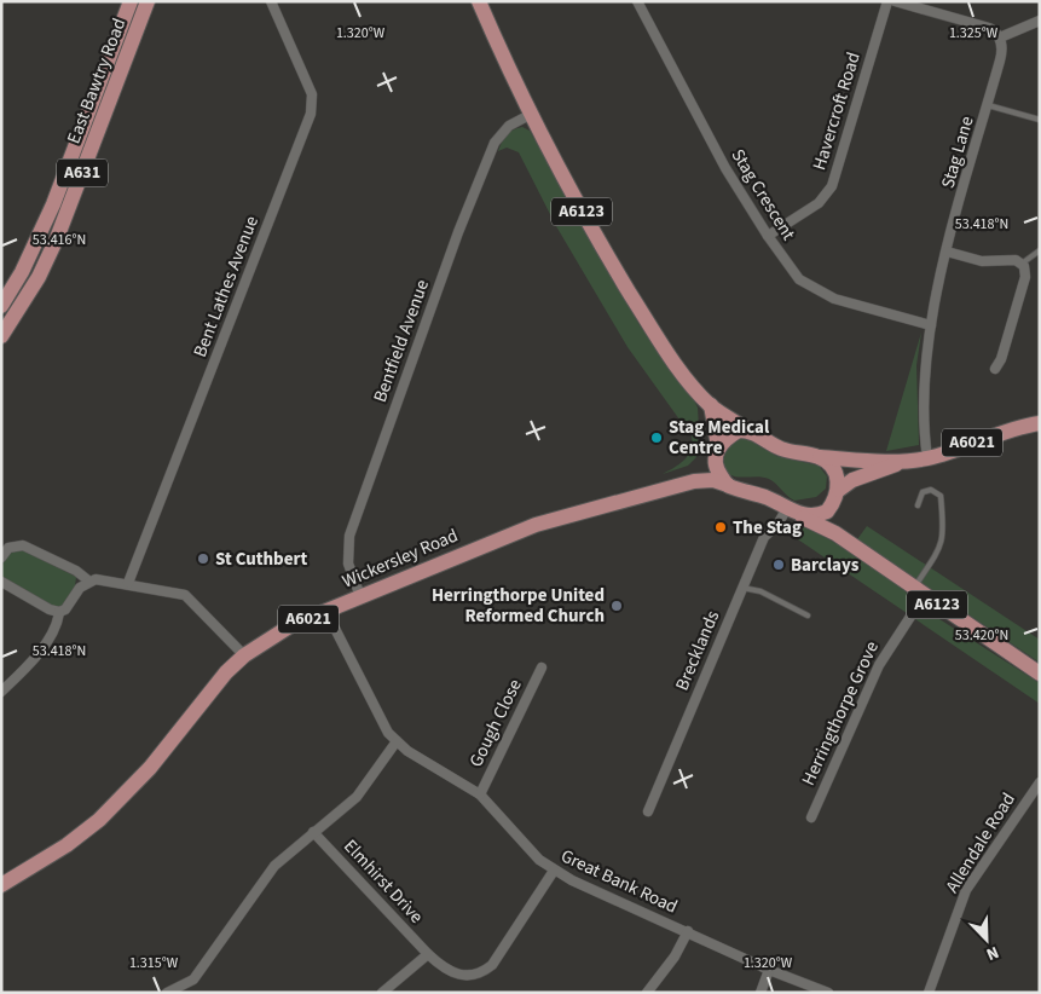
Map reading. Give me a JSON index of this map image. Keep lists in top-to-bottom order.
{
  "streets": {
    "main road": [
      "East Bawtry Road",
      "A631",
      "A6123",
      "A6021",
      "Wickersley Road"
    ],
    "street": [
      "Havercroft Road",
      "Stag Lane",
      "Stag Crescent",
      "Bent Lathes Avenue",
      "Bentfield Avenue",
      "Brecklands",
      "Herringthorpe Grove",
      "Gough Close",
      "Allendale Road",
      "Elmhirst Drive",
      "Great Bank Road"
    ]
  },
  "crossings": [
    ["Havercroft Road", "Stag Crescent"],
    ["Stag Lane", "Stag Crescent"],
    ["Stag Lane", "A6021"],
    ["A6123", "Bentfield Avenue"],
    ["A6123", "A6021"],
    ["A6123", "Brecklands"],
    ["A6123", "Herringthorpe Grove"],
    ["Bentfield Avenue", "Wickersley Road"],
    ["A6021", "Wickersley Road"],
    ["A6021", "Brecklands"],
    ["Wickersley Road", "Great Bank Road"],
    ["Gough Close", "Great Bank Road"],
    ["Elmhirst Drive", "Great Bank Road"]
  ],
  "places": [
    "Stag Medical Centre",
    "The Stag",
    "St Cuthbert",
    "Barclays",
    "Herringthorpe United Reformed Church"
  ],
  "north": "bottom right",
  "coordinates": [
    "1.320°W",
    "1.325°W",
    "53.418°N",
    "53.416°N",
    "53.420°N",
    "1.315°W"
  ]
}
